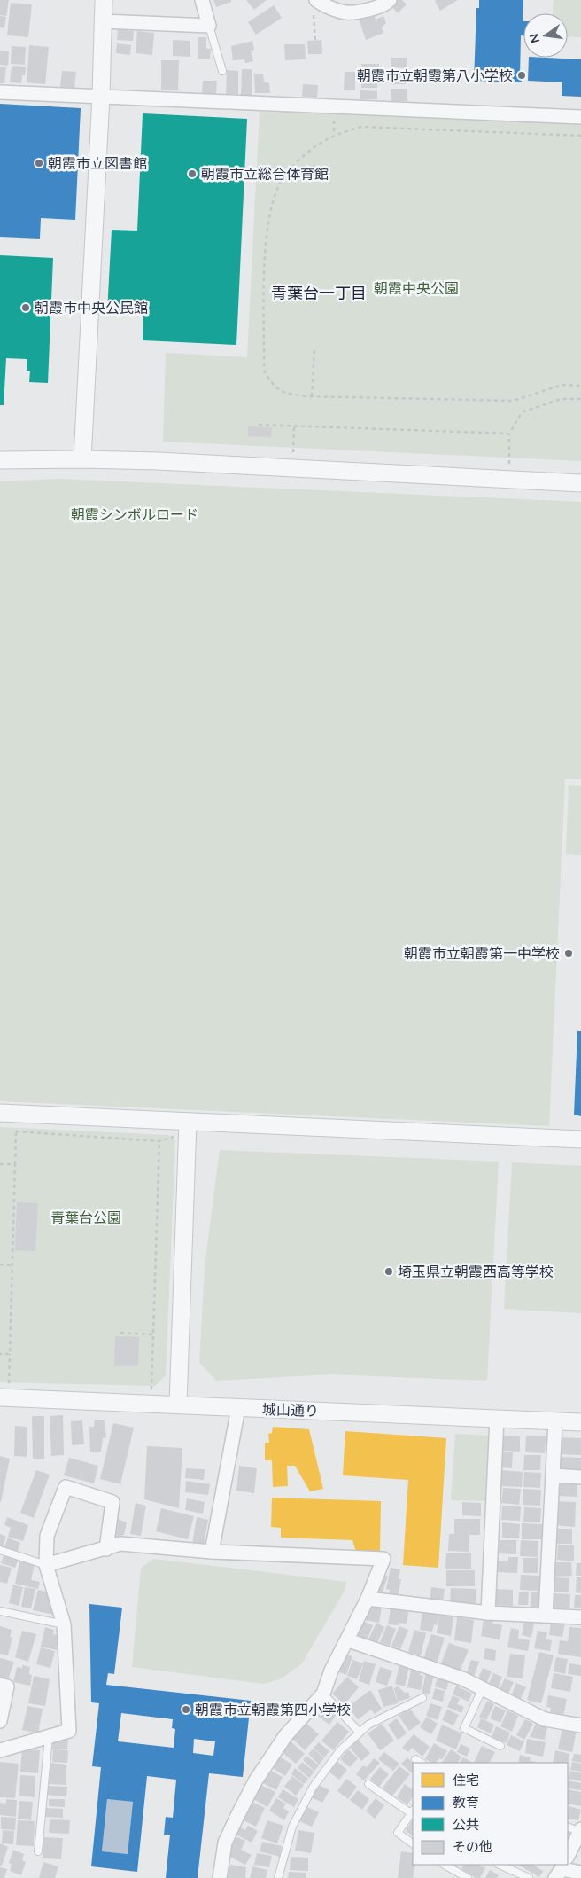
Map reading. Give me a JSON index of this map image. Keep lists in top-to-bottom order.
{
  "streets": {
    "street": ["城山通り"]
  },
  "districts": ["青葉台一丁目"],
  "parks": ["朝霞中央公園", "朝霞シンボルロード", "青葉台公園"],
  "places": [
    "朝霞市立朝霞第八小学校",
    "朝霞市立図書館",
    "朝霞市立総合体育館",
    "朝霞市中央公民館",
    "朝霞市立朝霞第一中学校",
    "埼玉県立朝霞西高等学校",
    "朝霞市立朝霞第四小学校"
  ],
  "legend": [
    "住宅",
    "教育",
    "公共",
    "その他"
  ],
  "north": "left"
}
